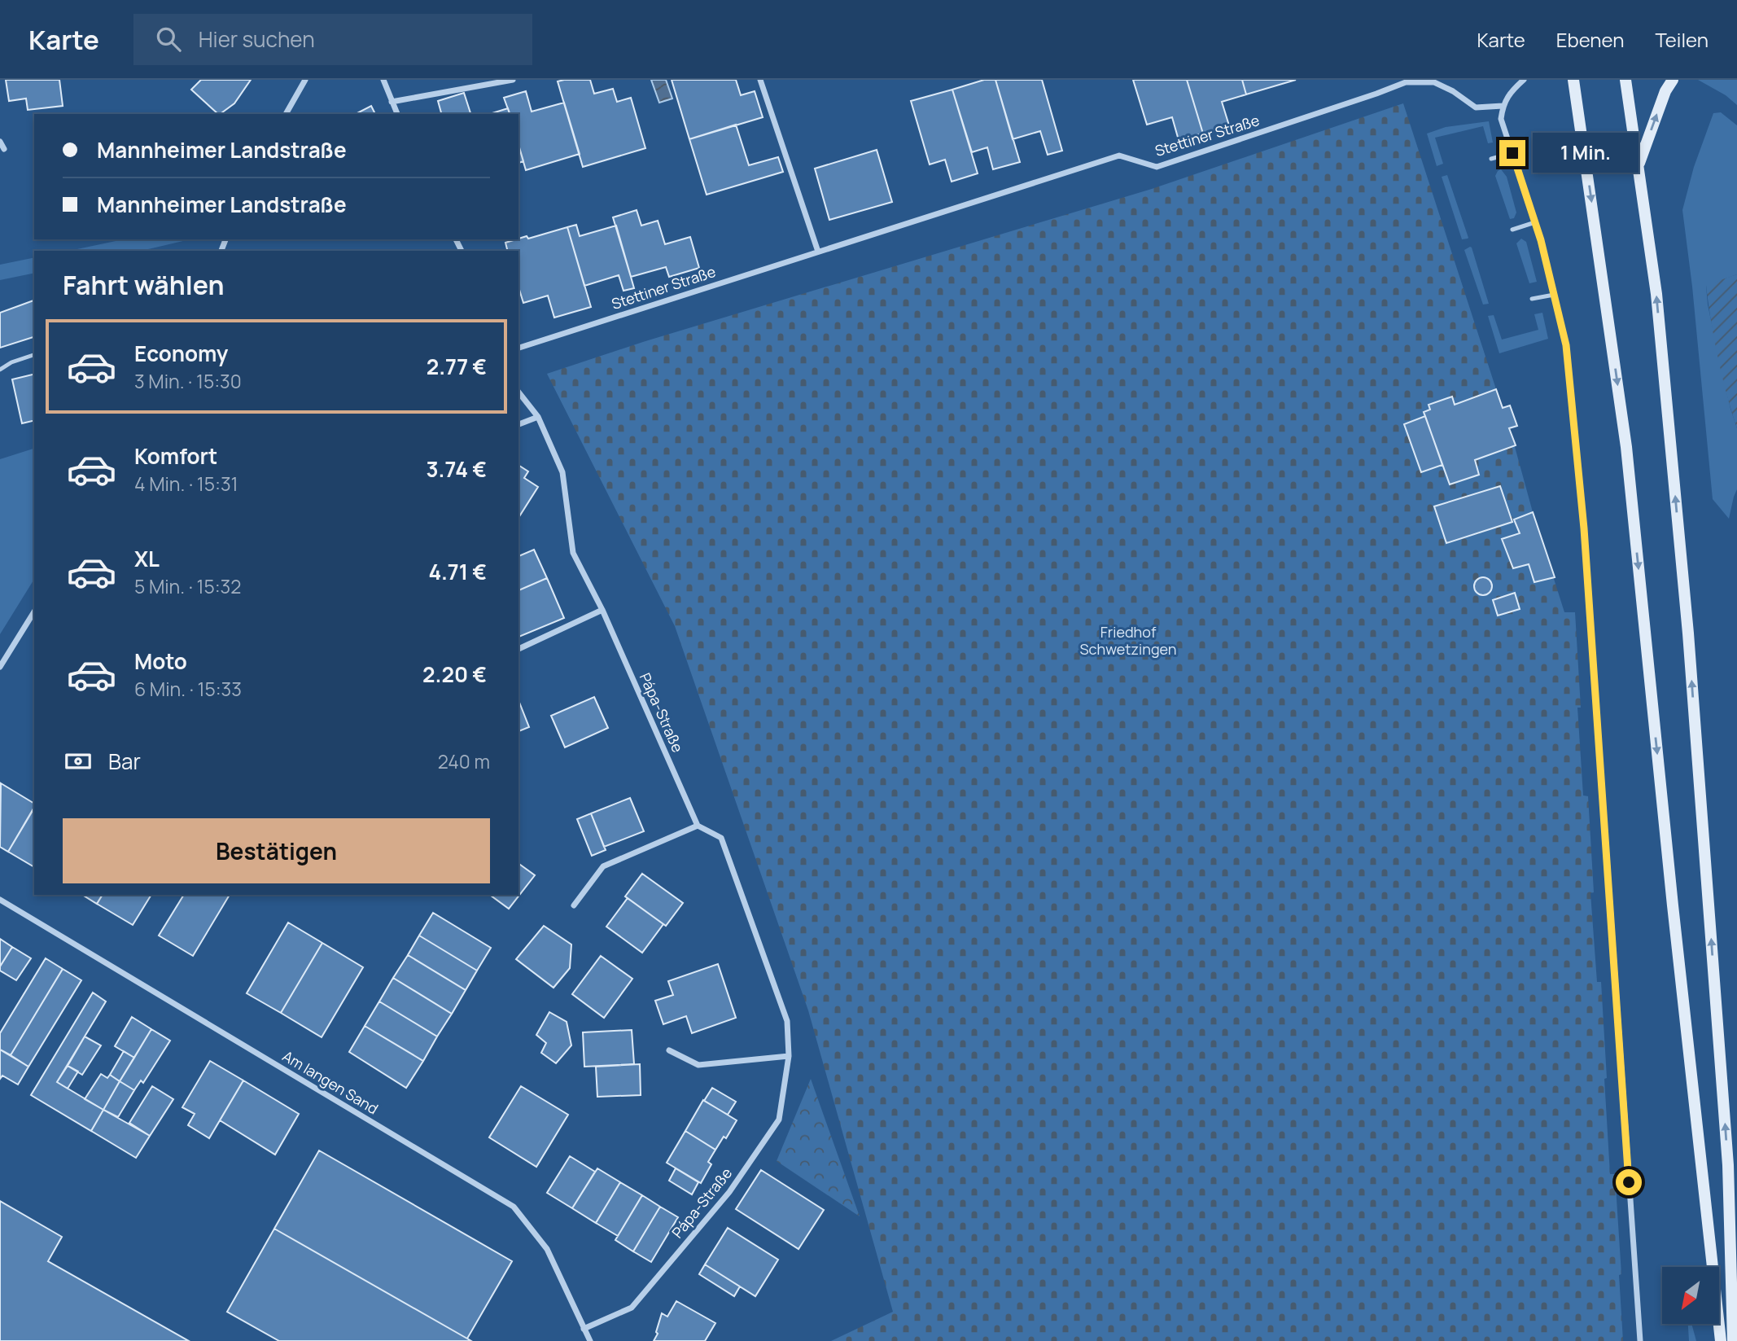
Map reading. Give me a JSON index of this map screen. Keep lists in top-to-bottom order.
{
  "streets": {
    "street": ["Stettiner Straße", "Pápa-Straße", "Am langen Sand"]
  },
  "crossings": [
    ["Pápa-Straße", "Am langen Sand"]
  ],
  "parks": ["Friedhof Schwetzingen"],
  "north": "bottom left",
  "page": {
    "header": "Karte",
    "search": "Hier suchen",
    "nav": ["Karte", "Ebenen", "Teilen"],
    "banner": ["Mannheimer Landstraße", "Mannheimer Landstraße"],
    "bubble": "1 Min.",
    "heading": "Fahrt wählen",
    "list": [
      {
        "name": "Economy",
        "note": "3 Min. · 15:30",
        "value": "2.77 €"
      },
      {
        "name": "Komfort",
        "note": "4 Min. · 15:31",
        "value": "3.74 €"
      },
      {
        "name": "XL",
        "note": "5 Min. · 15:32",
        "value": "4.71 €"
      },
      {
        "name": "Moto",
        "note": "6 Min. · 15:33",
        "value": "2.20 €"
      }
    ],
    "pay": ["Bar", "240 m"],
    "buttons": "Bestätigen"
  }
}
